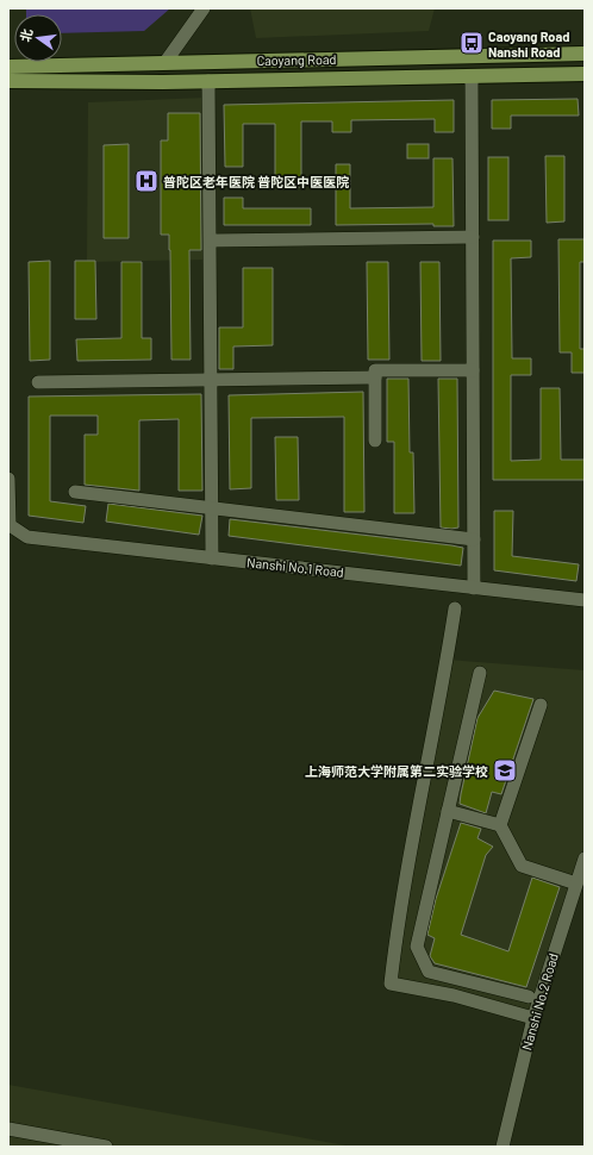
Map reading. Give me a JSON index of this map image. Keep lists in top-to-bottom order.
{
  "streets": {
    "main road": ["Caoyang Road"],
    "street": ["Nanshi No.1 Road", "Nanshi No.2 Road"]
  },
  "places": {
    "bus stop": ["Caoyang Road Nanshi Road"],
    "hospital": ["普陀区老年医院 普陀区中医医院"],
    "school or university": ["上海师范大学附属第二实验学校"]
  },
  "north": "left"
}
